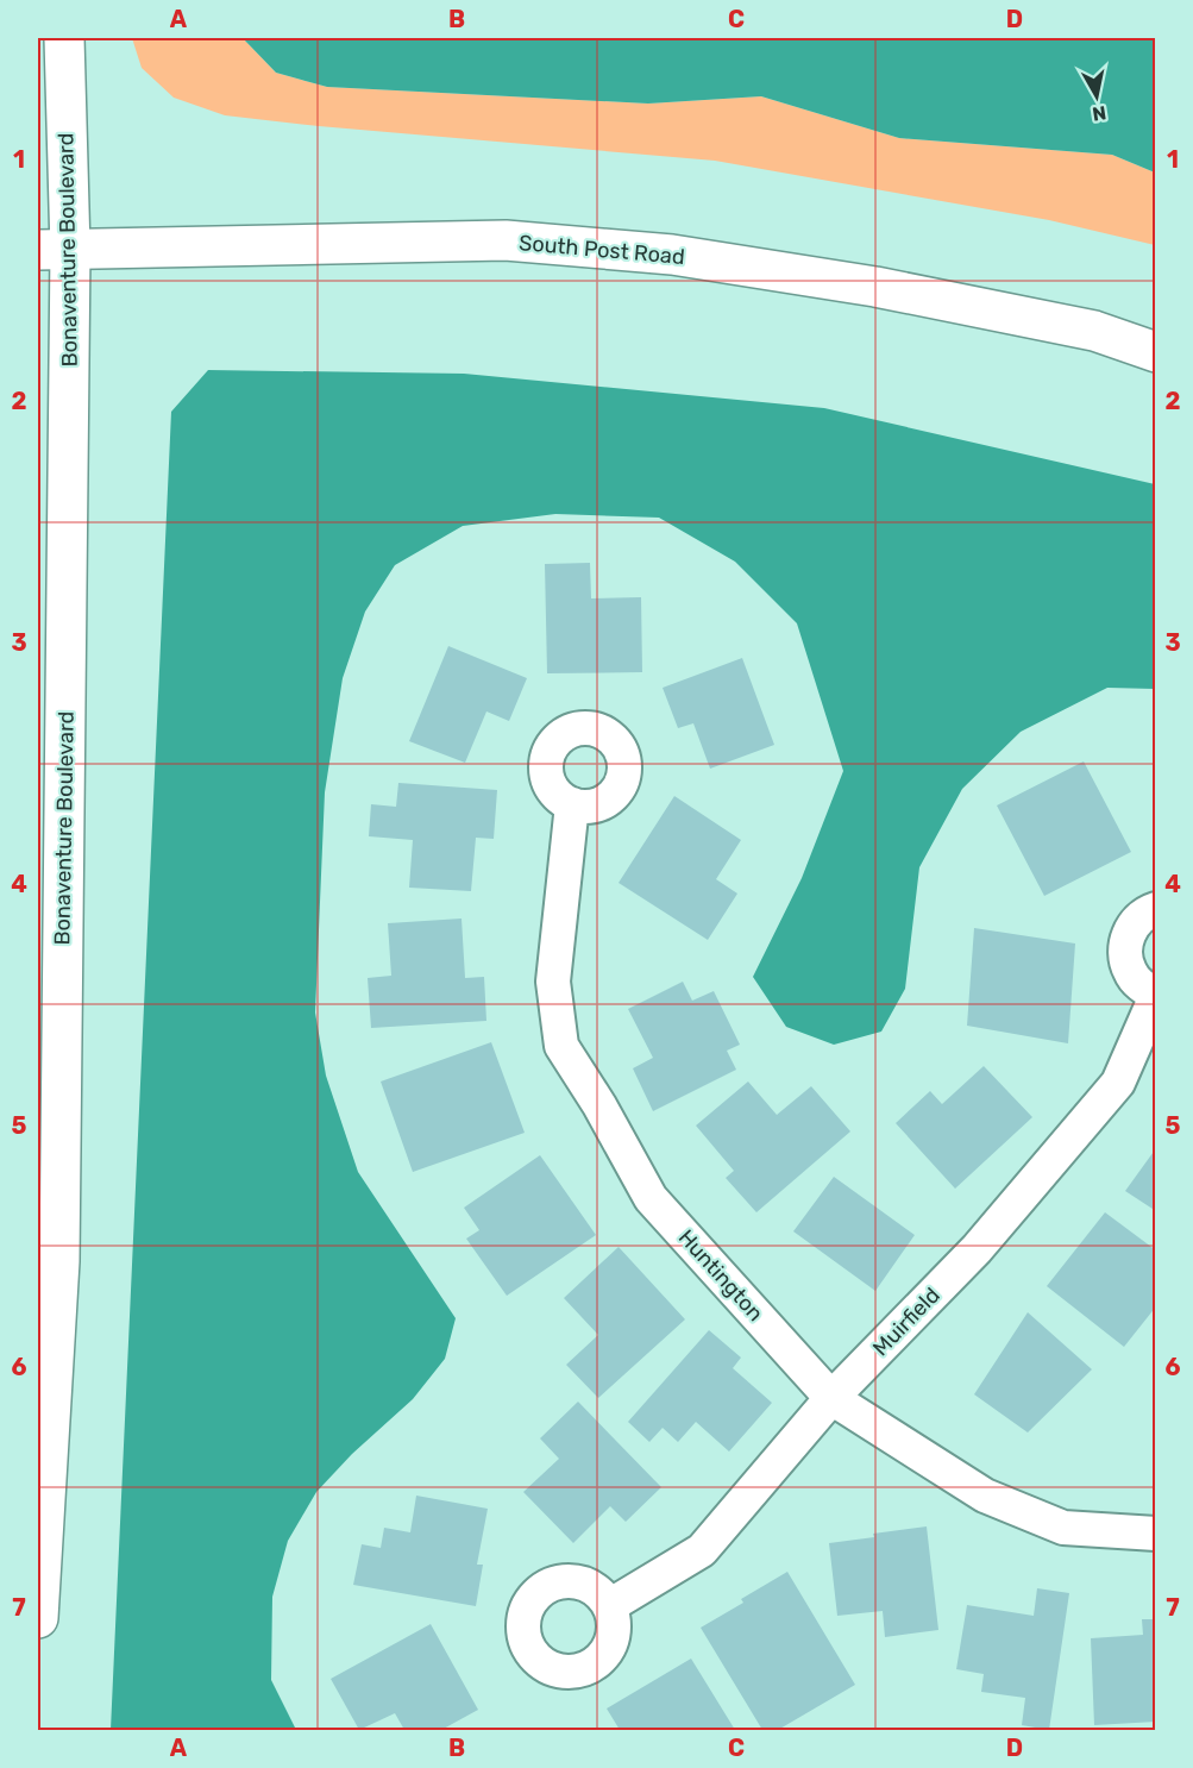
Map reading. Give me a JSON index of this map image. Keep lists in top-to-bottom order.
{
  "streets": {
    "main road": ["Bonaventure Boulevard", "South Post Road"],
    "street": ["Huntington", "Muirfield"]
  },
  "crossings": [
    ["Bonaventure Boulevard", "South Post Road"],
    ["Huntington", "Muirfield"]
  ],
  "north": "bottom",
  "grid": {
    "columns": [
      "A",
      "B",
      "C",
      "D"
    ],
    "rows": [
      "1",
      "2",
      "3",
      "4",
      "5",
      "6",
      "7"
    ]
  }
}
